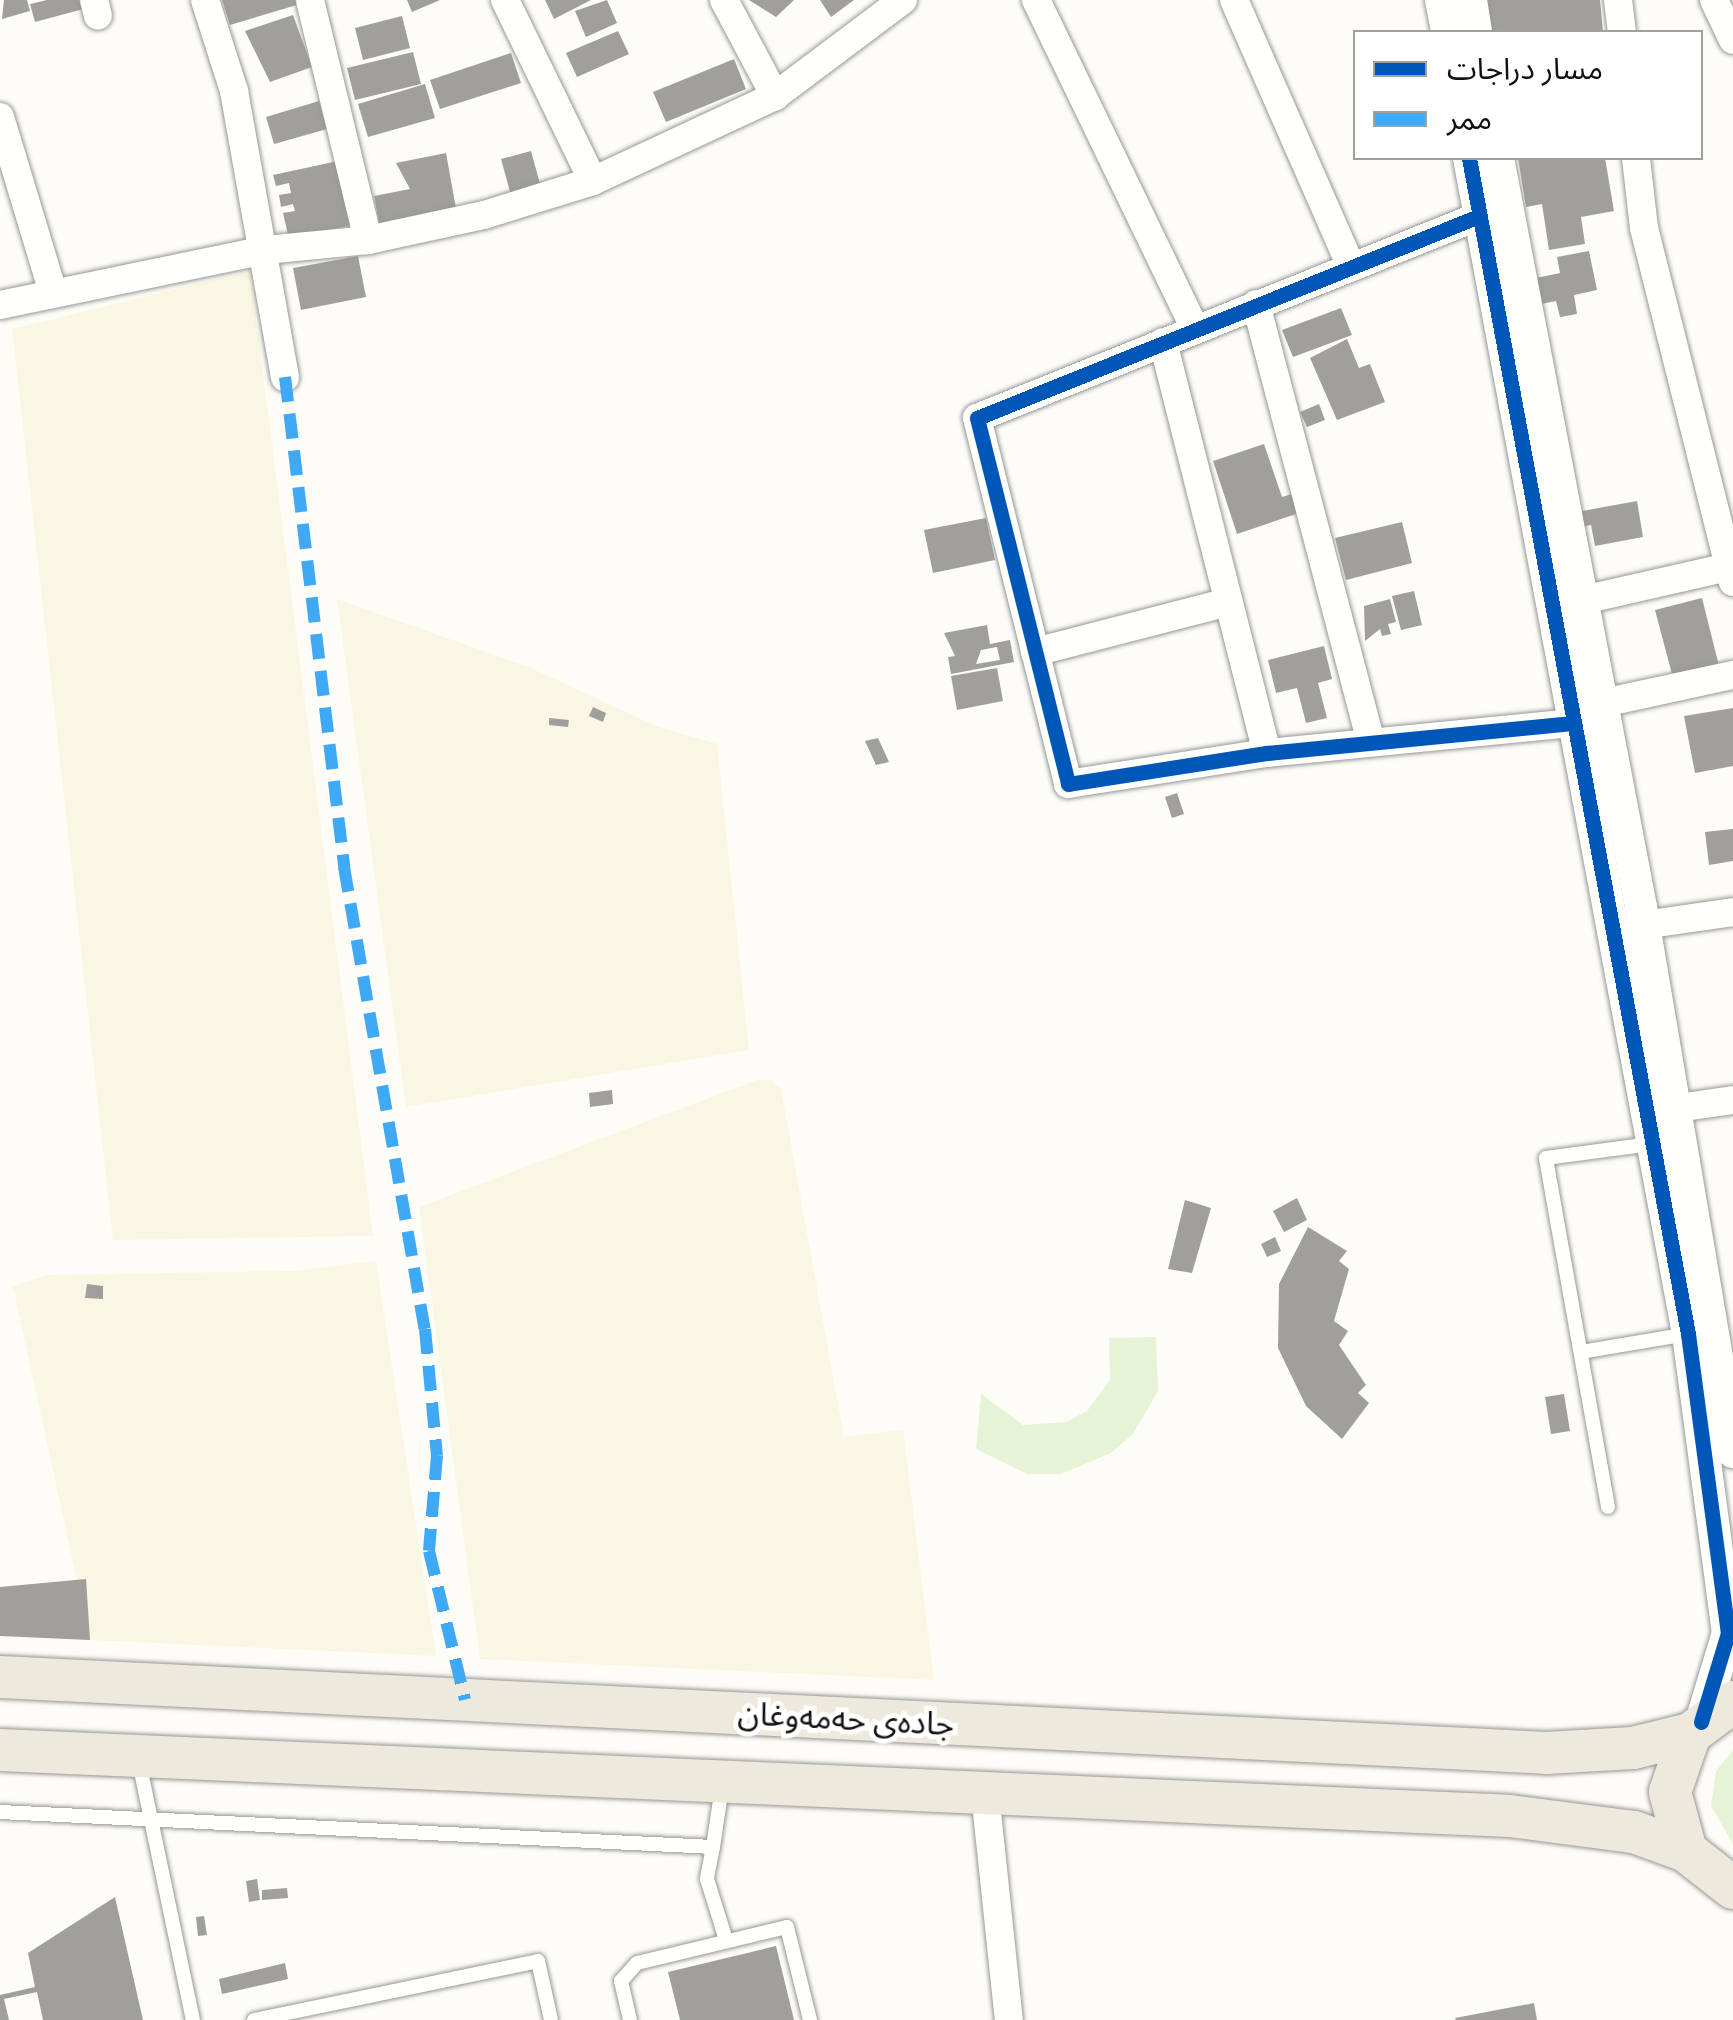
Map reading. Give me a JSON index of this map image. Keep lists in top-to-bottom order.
{
  "streets": {
    "main road": ["جادەی حەمەوغان"]
  },
  "legend": ["مسار دراجات", "ممر"]
}
